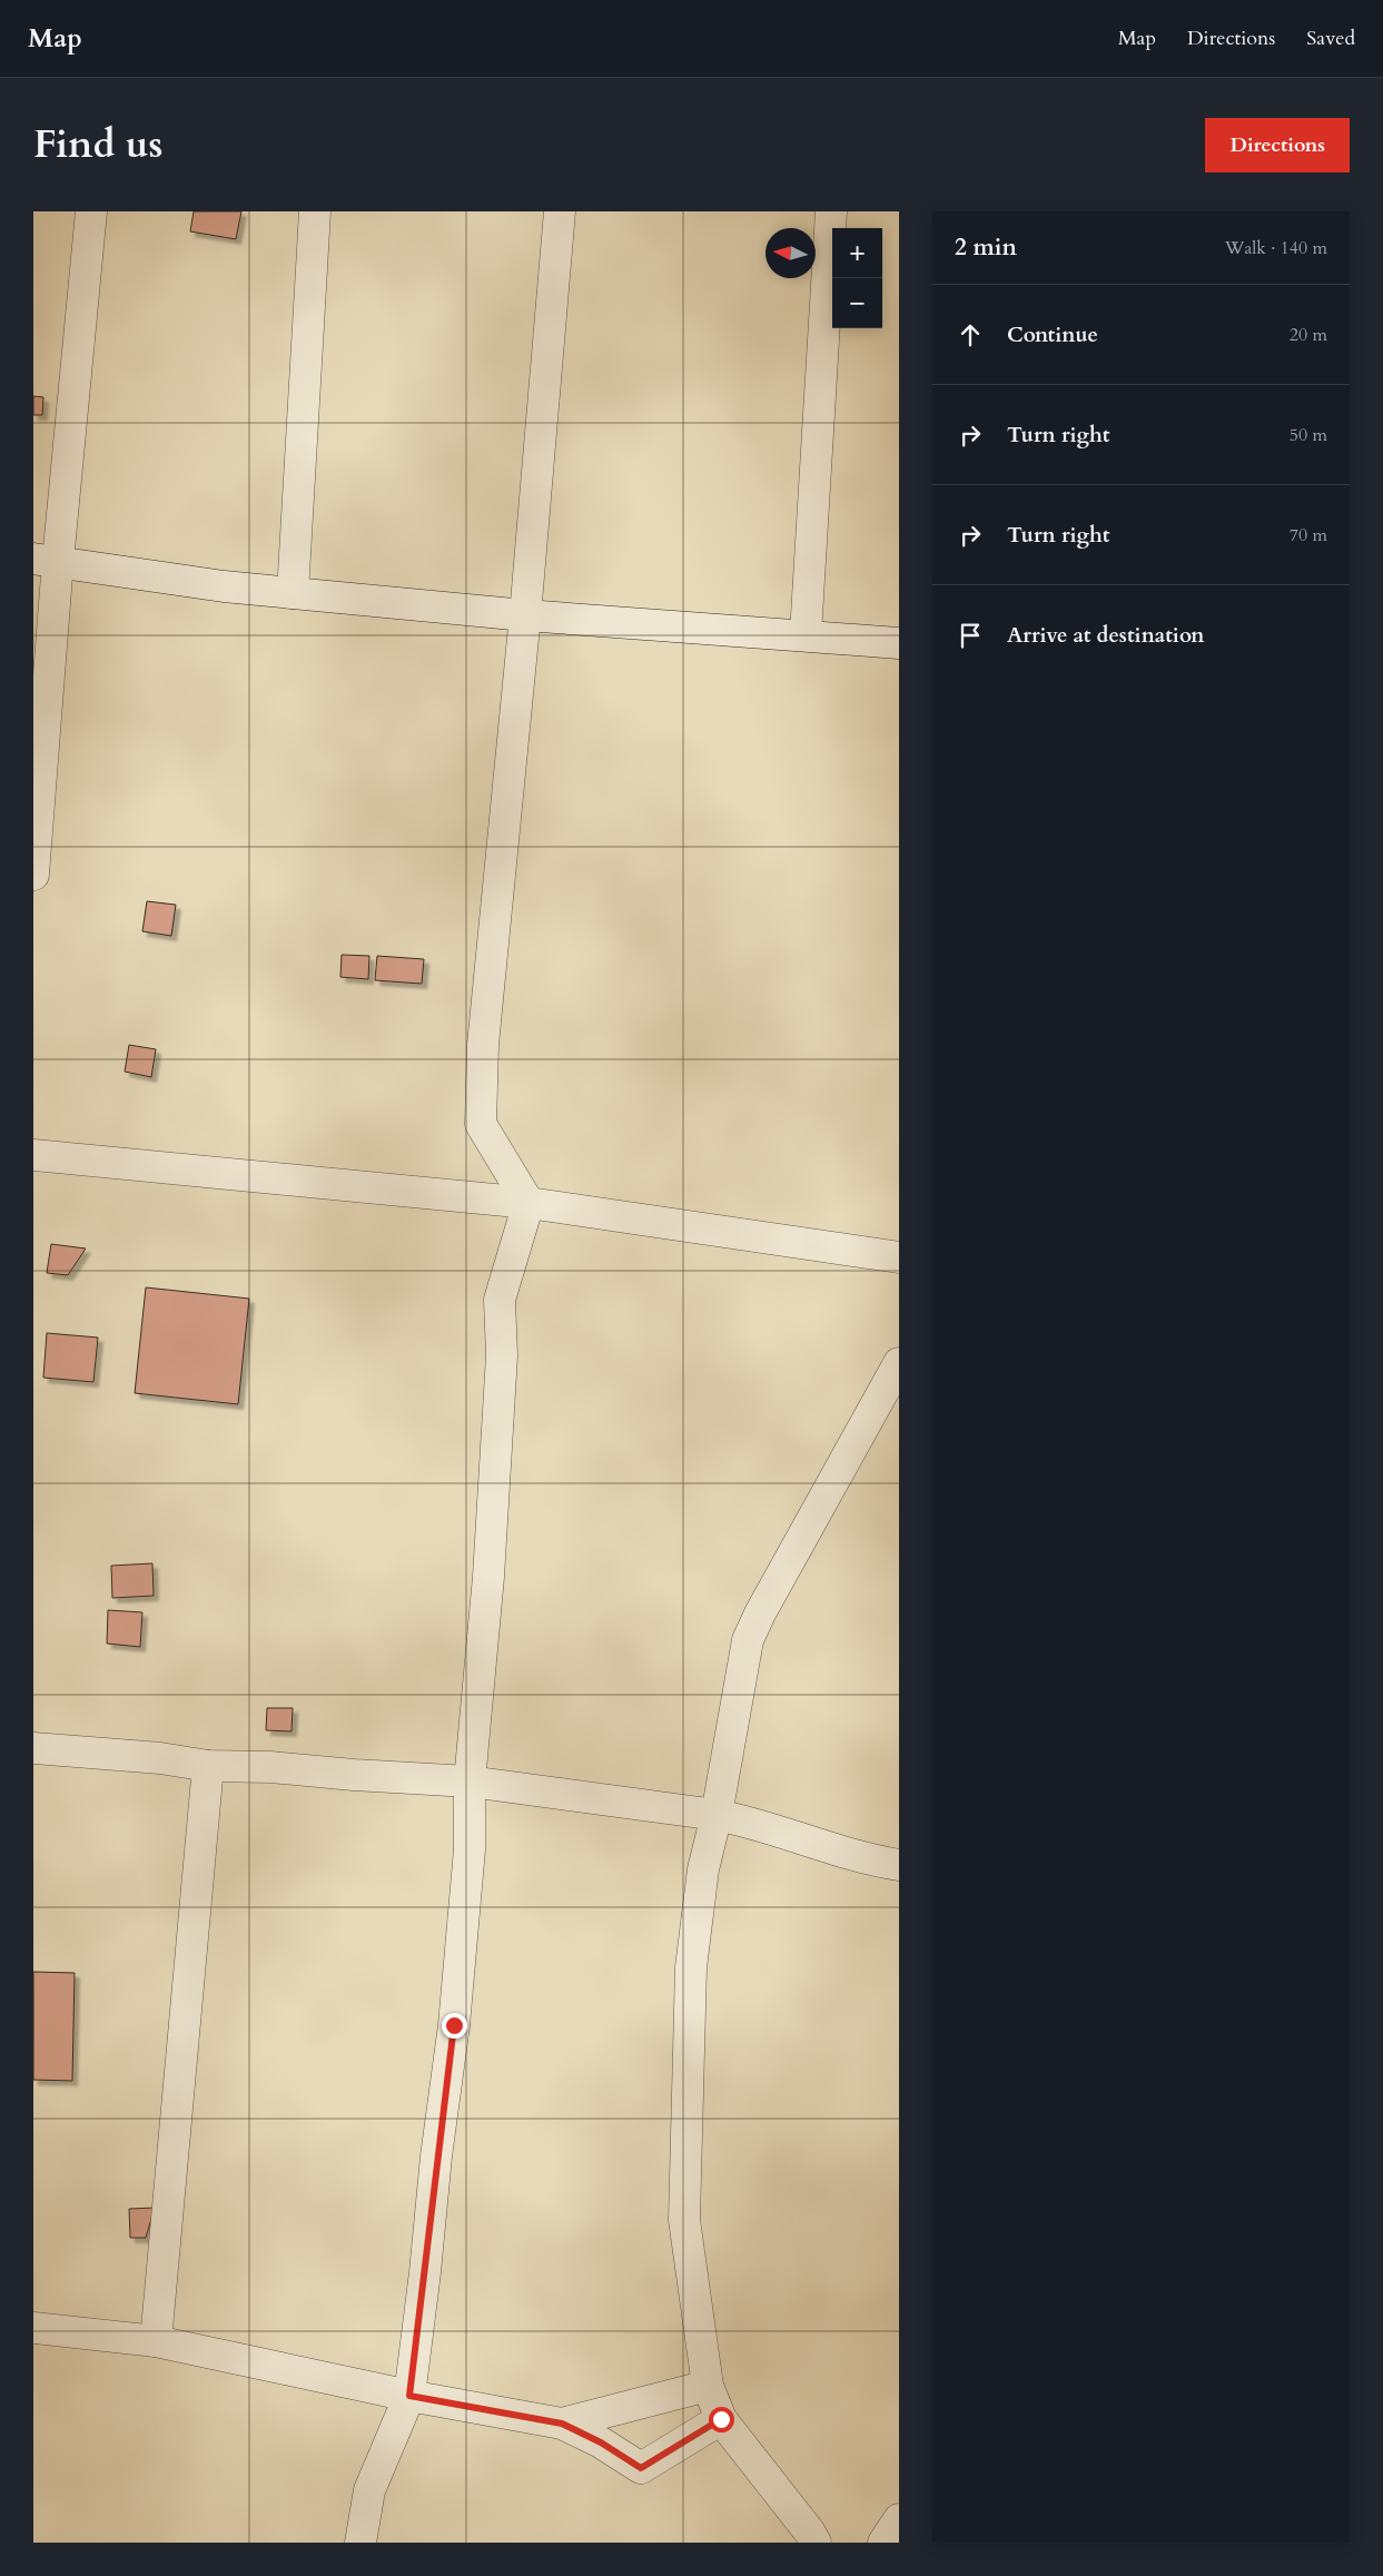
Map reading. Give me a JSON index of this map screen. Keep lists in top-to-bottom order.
{
  "north": "left",
  "page": {
    "header": "Map",
    "nav": ["Map", "Directions", "Saved"],
    "title": "Find us",
    "buttons": "Directions",
    "heading": ["2 min", "Walk · 140 m"],
    "map_buttons": ["+", "−"],
    "list": [
      ["Continue", "20 m"],
      ["Turn right", "50 m"],
      ["Turn right", "70 m"],
      "Arrive at destination"
    ]
  }
}
